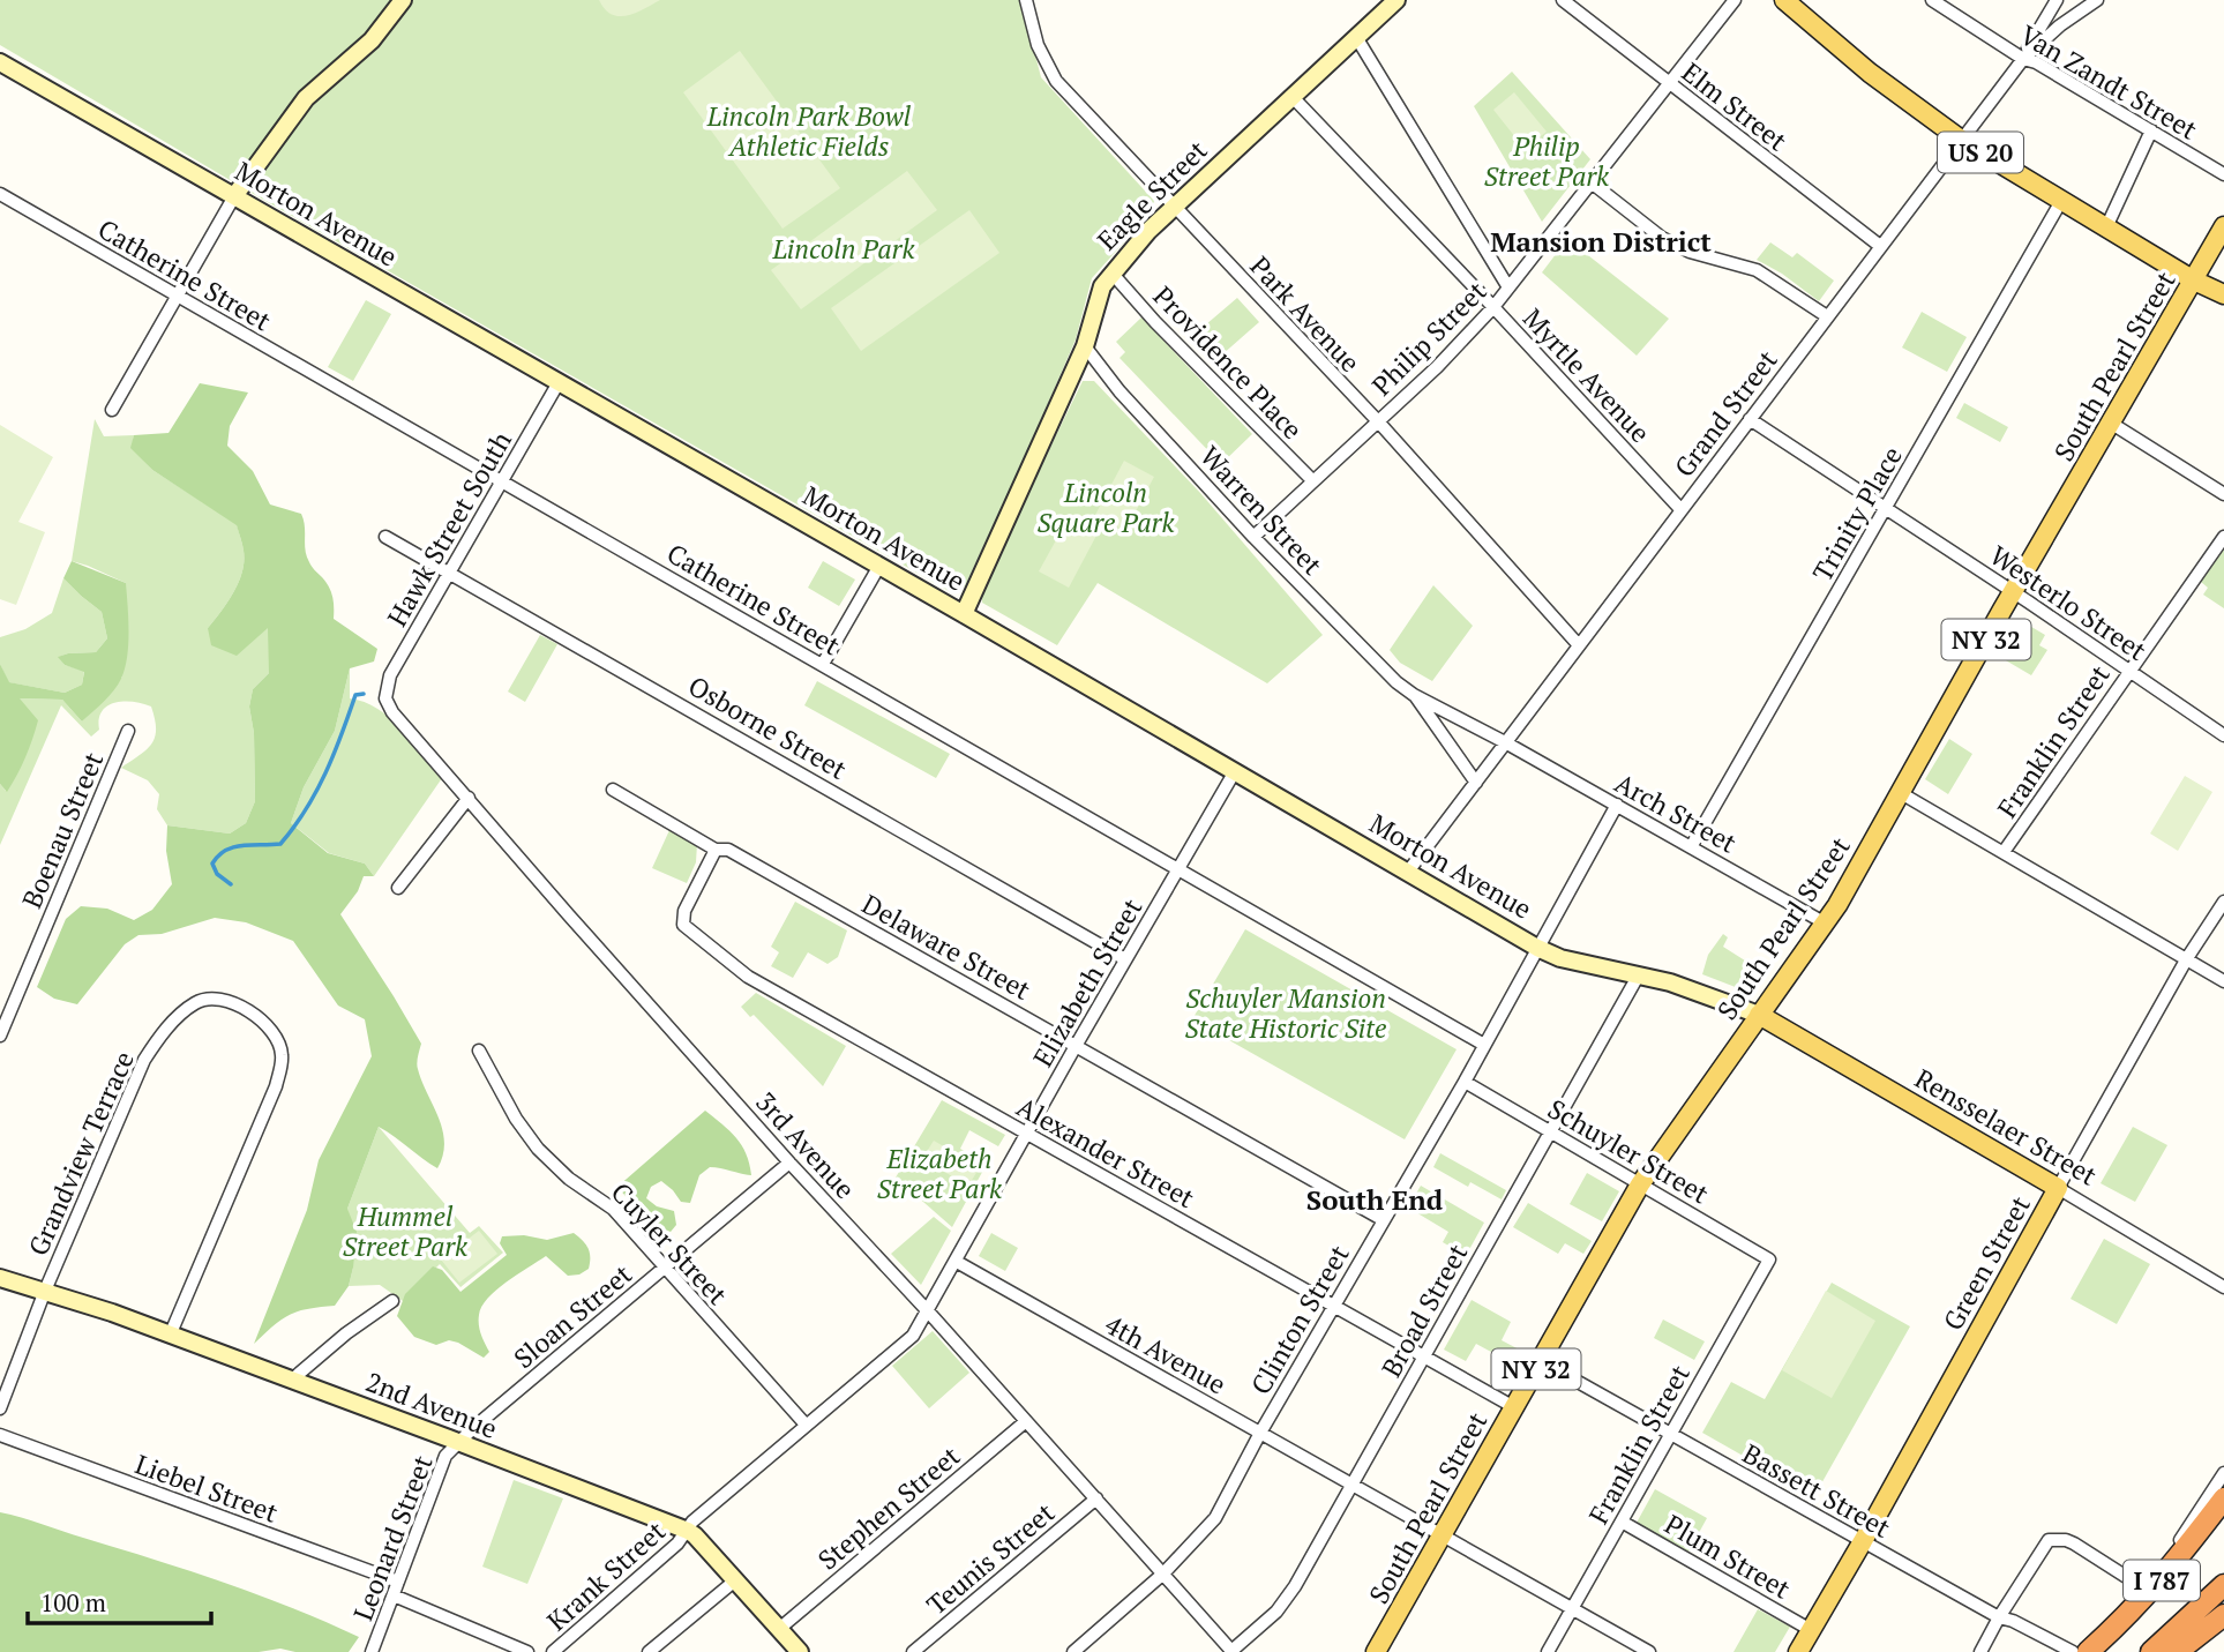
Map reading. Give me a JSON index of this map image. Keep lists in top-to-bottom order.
{
  "streets": {
    "highway": ["I 787"],
    "main road": [
      "US 20",
      "South Pearl Street",
      "NY 32",
      "Rensselaer Street",
      "Green Street"
    ],
    "street": [
      "Van Zandt Street",
      "Elm Street",
      "Eagle Street",
      "Morton Avenue",
      "Catherine Street",
      "Park Avenue",
      "Philip Street",
      "Providence Place",
      "Myrtle Avenue",
      "Grand Street",
      "Warren Street",
      "Trinity Place",
      "Hawk Street South",
      "Westerlo Street",
      "Osborne Street",
      "Franklin Street",
      "Arch Street",
      "Boenau Street",
      "Delaware Street",
      "Elizabeth Street",
      "3rd Avenue",
      "Schuyler Street",
      "Alexander Street",
      "Grandview Terrace",
      "Cuyler Street",
      "Broad Street",
      "Sloan Street",
      "Clinton Street",
      "4th Avenue",
      "2nd Avenue",
      "Liebel Street",
      "Bassett Street",
      "Stephen Street",
      "Leonard Street",
      "Plum Street",
      "Teunis Street",
      "Krank Street"
    ]
  },
  "crossings": [
    ["Van Zandt Street", "Grand Street"],
    ["Elm Street", "Philip Street"],
    ["Elm Street", "Grand Street"],
    ["US 20", "South Pearl Street"],
    ["US 20", "Grand Street"],
    ["US 20", "Trinity Place"],
    ["Eagle Street", "Morton Avenue"],
    ["Eagle Street", "Park Avenue"],
    ["Eagle Street", "Providence Place"],
    ["Eagle Street", "Myrtle Avenue"],
    ["Eagle Street", "Warren Street"],
    ["Morton Avenue", "South Pearl Street"],
    ["Morton Avenue", "Grand Street"],
    ["Morton Avenue", "Hawk Street South"],
    ["Morton Avenue", "Elizabeth Street"],
    ["Morton Avenue", "Rensselaer Street"],
    ["Morton Avenue", "Broad Street"],
    ["Morton Avenue", "Clinton Street"],
    ["Catherine Street", "Hawk Street South"],
    ["Catherine Street", "Elizabeth Street"],
    ["Catherine Street", "Clinton Street"],
    ["Park Avenue", "Philip Street"],
    ["Park Avenue", "Grand Street"],
    ["Philip Street", "Providence Place"],
    ["Philip Street", "Myrtle Avenue"],
    ["Philip Street", "Warren Street"],
    ["South Pearl Street", "Westerlo Street"],
    ["South Pearl Street", "Arch Street"],
    ["South Pearl Street", "Rensselaer Street"],
    ["South Pearl Street", "Schuyler Street"],
    ["South Pearl Street", "Alexander Street"],
    ["South Pearl Street", "4th Avenue"],
    ["South Pearl Street", "Bassett Street"],
    ["Myrtle Avenue", "Grand Street"],
    ["Grand Street", "Warren Street"],
    ["Grand Street", "Westerlo Street"],
    ["Grand Street", "Arch Street"],
    ["Warren Street", "Arch Street"],
    ["Trinity Place", "Westerlo Street"],
    ["Trinity Place", "Arch Street"],
    ["Hawk Street South", "Osborne Street"],
    ["Hawk Street South", "3rd Avenue"],
    ["Westerlo Street", "Franklin Street"],
    ["Osborne Street", "Elizabeth Street"],
    ["Franklin Street", "Schuyler Street"],
    ["Franklin Street", "4th Avenue"],
    ["Franklin Street", "Bassett Street"],
    ["Franklin Street", "Plum Street"],
    ["Arch Street", "Clinton Street"],
    ["Delaware Street", "Elizabeth Street"],
    ["Delaware Street", "Alexander Street"],
    ["Delaware Street", "Clinton Street"],
    ["Elizabeth Street", "3rd Avenue"],
    ["Elizabeth Street", "Alexander Street"],
    ["Elizabeth Street", "Cuyler Street"],
    ["Elizabeth Street", "4th Avenue"],
    ["Elizabeth Street", "2nd Avenue"],
    ["Elizabeth Street", "Krank Street"],
    ["Rensselaer Street", "Green Street"],
    ["3rd Avenue", "Broad Street"],
    ["3rd Avenue", "Sloan Street"],
    ["3rd Avenue", "Clinton Street"],
    ["3rd Avenue", "Stephen Street"],
    ["3rd Avenue", "Teunis Street"],
    ["Schuyler Street", "Broad Street"],
    ["Schuyler Street", "Clinton Street"],
    ["Alexander Street", "Broad Street"],
    ["Alexander Street", "Clinton Street"],
    ["Grandview Terrace", "2nd Avenue"],
    ["Cuyler Street", "Sloan Street"],
    ["Green Street", "Bassett Street"],
    ["Green Street", "Plum Street"],
    ["Broad Street", "4th Avenue"],
    ["Sloan Street", "2nd Avenue"],
    ["Sloan Street", "Leonard Street"],
    ["Clinton Street", "4th Avenue"],
    ["2nd Avenue", "Stephen Street"],
    ["2nd Avenue", "Leonard Street"],
    ["2nd Avenue", "Krank Street"],
    ["Liebel Street", "Leonard Street"]
  ],
  "districts": ["Mansion District", "South End"],
  "parks": [
    "Lincoln Park Bowl Athletic Fields",
    "Philip Street Park",
    "Lincoln Park",
    "Lincoln Square Park",
    "Schuyler Mansion State Historic Site",
    "Elizabeth Street Park",
    "Hummel Street Park"
  ],
  "scale_bar": "100 m"
}
